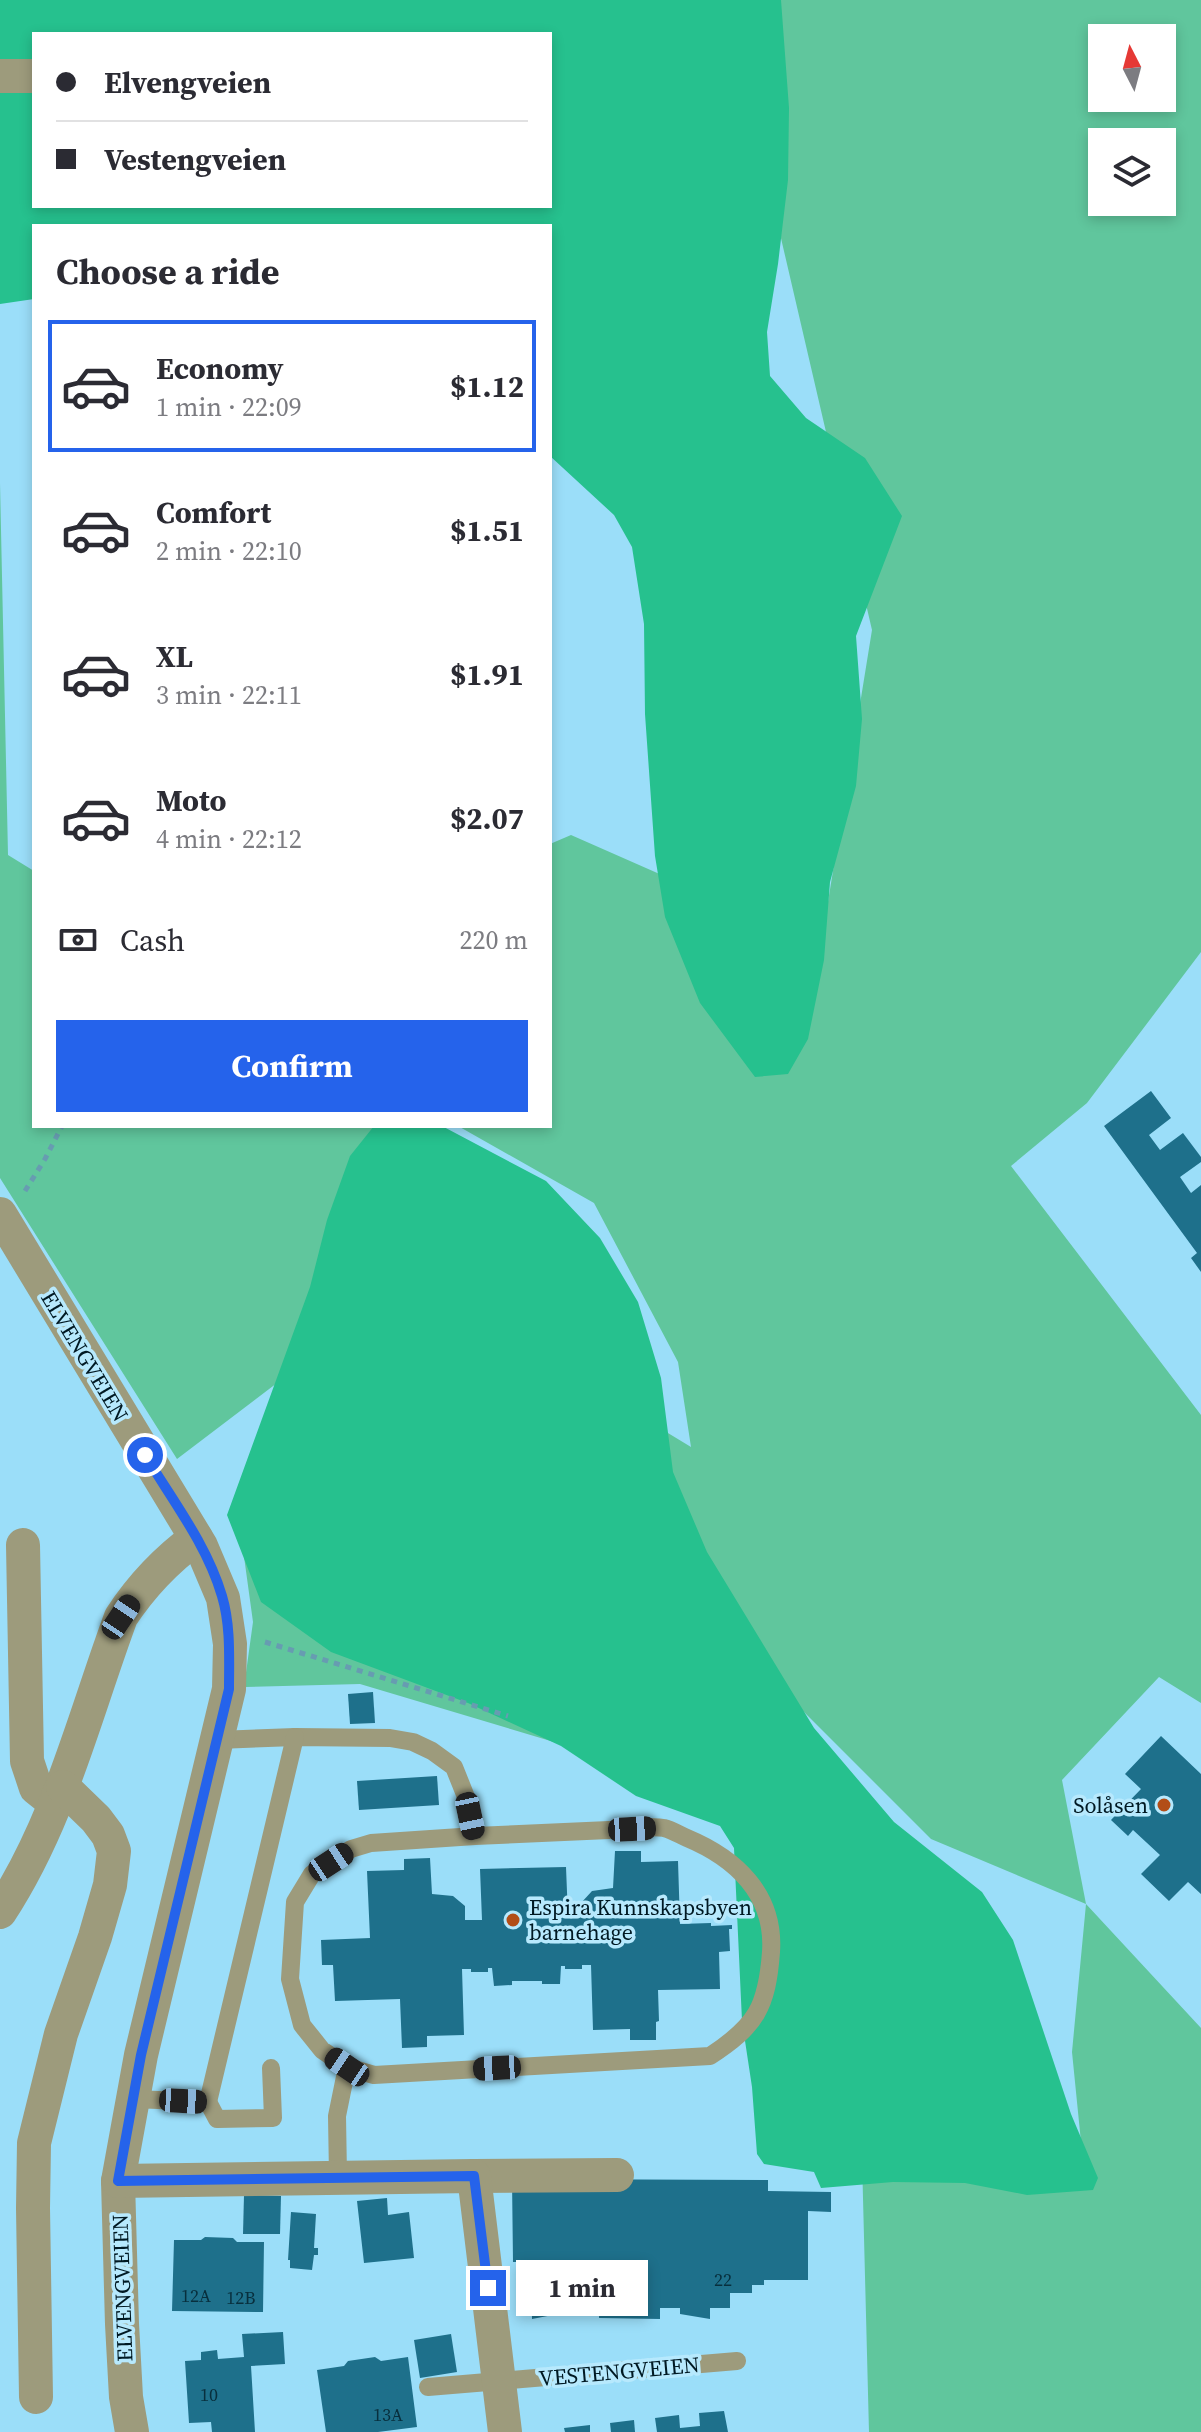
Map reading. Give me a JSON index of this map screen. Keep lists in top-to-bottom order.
{
  "streets": {
    "street": ["ELVENGVEIEN"],
    "lane": ["VESTENGVEIEN"]
  },
  "places": ["Solåsen", "Espira Kunnskapsbyen barnehage"],
  "house_numbers": [
    "22",
    "12A",
    "12B",
    "10",
    "13A"
  ],
  "north": "top",
  "page": {
    "banner": ["Elvengveien", "Vestengveien"],
    "heading": "Choose a ride",
    "list": [
      {
        "name": "Economy",
        "note": "1 min · 22:09",
        "value": "$1.12"
      },
      {
        "name": "Comfort",
        "note": "2 min · 22:10",
        "value": "$1.51"
      },
      {
        "name": "XL",
        "note": "3 min · 22:11",
        "value": "$1.91"
      },
      {
        "name": "Moto",
        "note": "4 min · 22:12",
        "value": "$2.07"
      }
    ],
    "pay": ["Cash", "220 m"],
    "buttons": "Confirm",
    "bubble": "1 min"
  }
}
